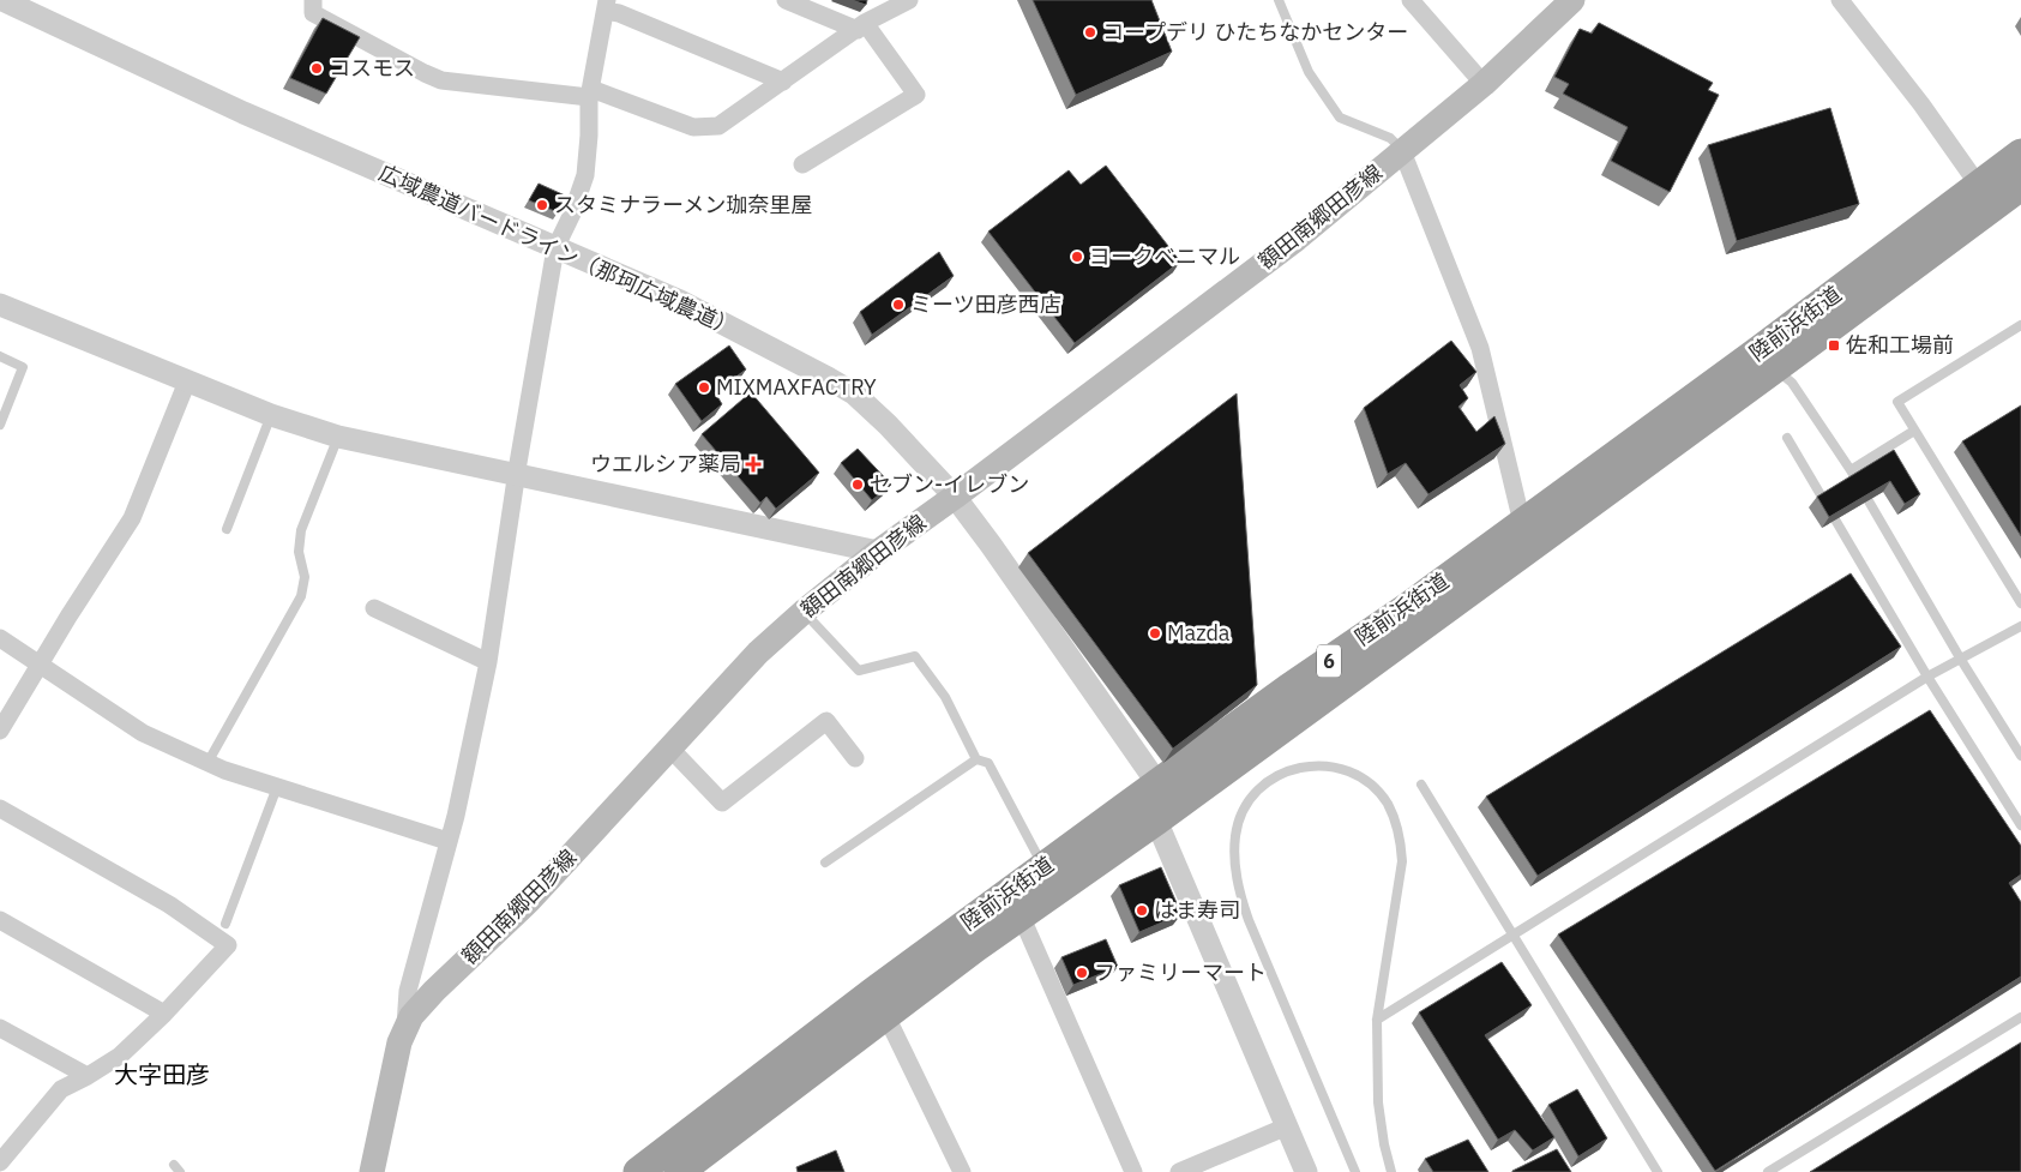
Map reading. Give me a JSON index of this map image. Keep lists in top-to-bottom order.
{
  "streets": {
    "highway": ["陸前浜街道", "6"],
    "main road": ["額田南郷田彦線"],
    "street": ["広域農道バードライン（那珂広域農道）"]
  },
  "crossings": [
    ["額田南郷田彦線", "広域農道バードライン（那珂広域農道）"],
    ["広域農道バードライン（那珂広域農道）", "陸前浜街道"]
  ],
  "districts": ["大字田彦"],
  "places": {
    "other": [
      "コープデリ ひたちなかセンター",
      "コスモス",
      "スタミナラーメン珈奈里屋",
      "ヨークベニマル",
      "ミーツ田彦西店",
      "MIXMAXFACTRY",
      "セブン-イレブン",
      "Mazda",
      "はま寿司",
      "ファミリーマート"
    ],
    "transit": ["佐和工場前"],
    "health": ["ウエルシア薬局"]
  }
}
